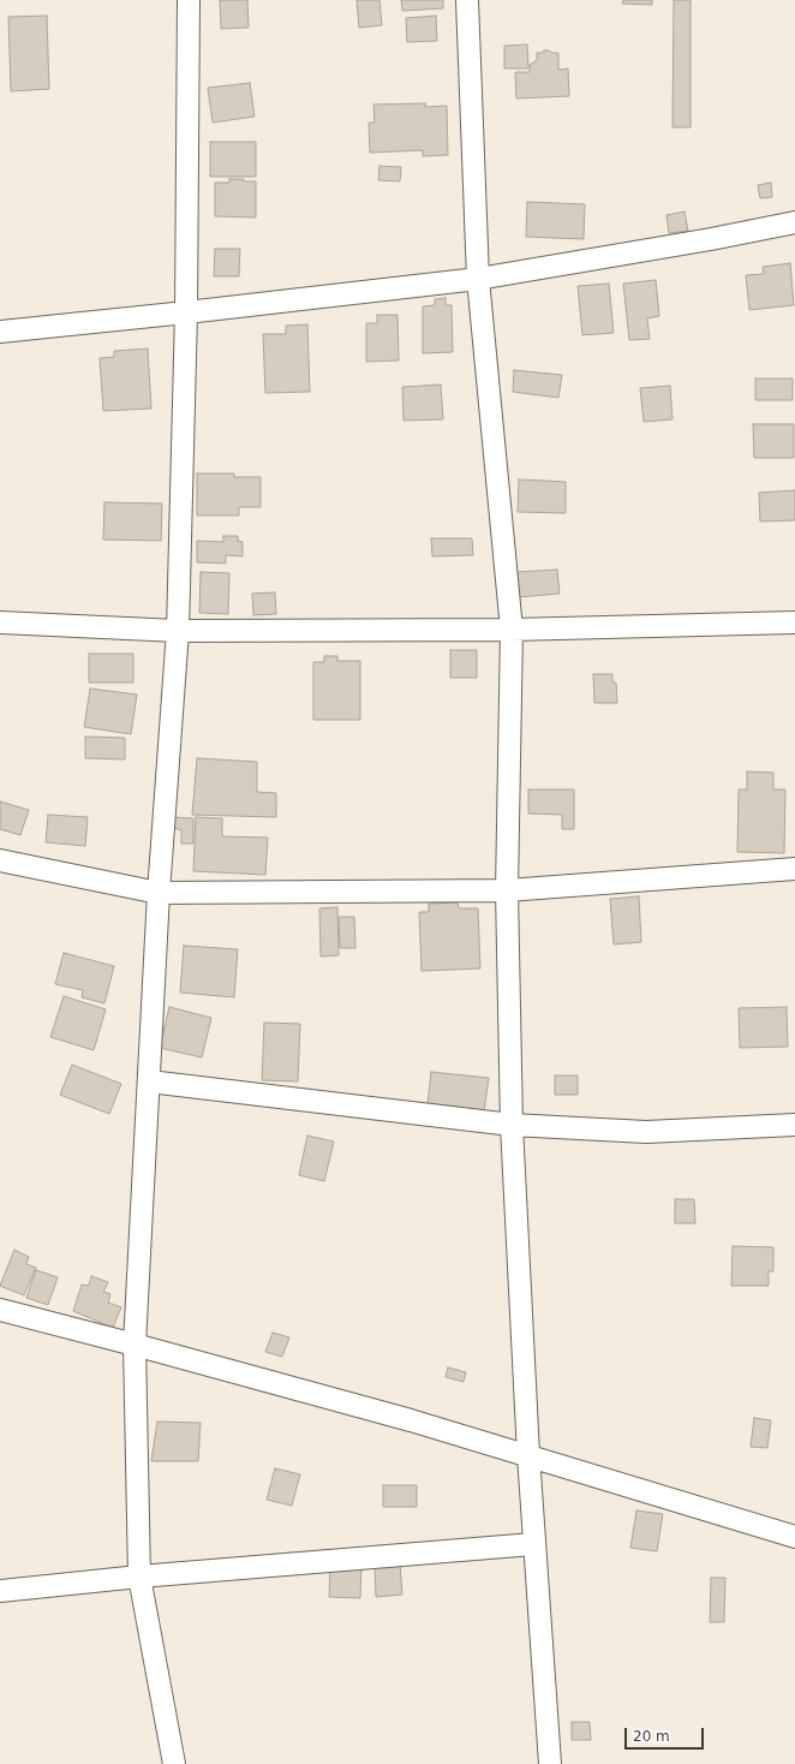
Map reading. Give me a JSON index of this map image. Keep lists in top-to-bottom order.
{
  "scale_bar": "20 m"
}
